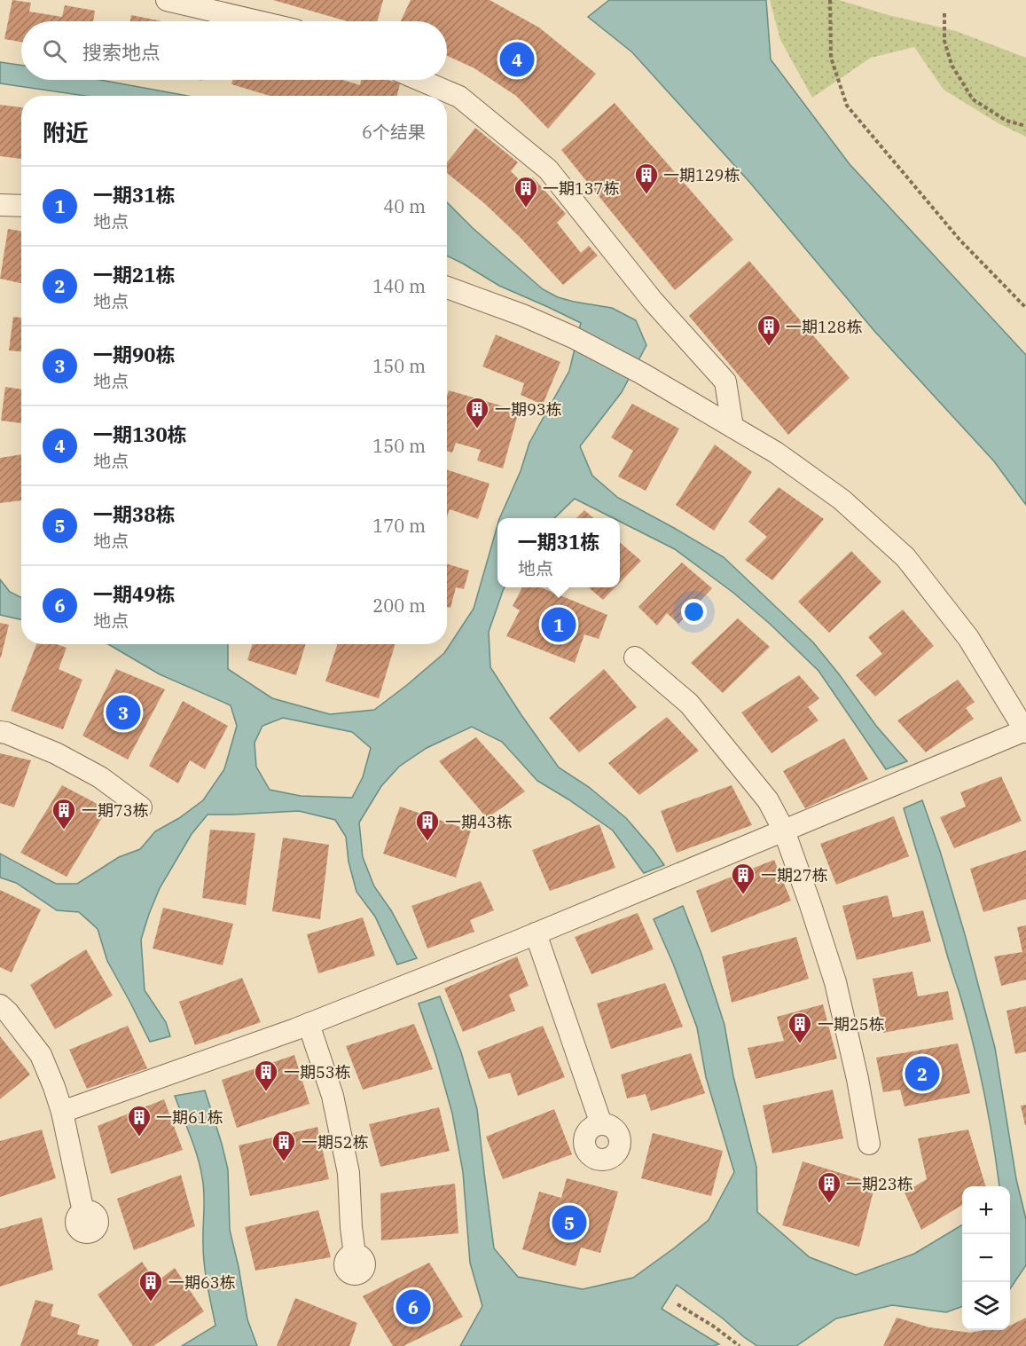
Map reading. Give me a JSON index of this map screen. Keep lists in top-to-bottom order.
{
  "places": {
    "building": [
      "一期129栋",
      "一期137栋",
      "一期128栋",
      "一期93栋",
      "一期73栋",
      "一期43栋",
      "一期27栋",
      "一期25栋",
      "一期53栋",
      "一期61栋",
      "一期52栋",
      "一期23栋",
      "一期63栋"
    ]
  },
  "page": {
    "search": "搜索地点",
    "pins": [
      "4",
      "1",
      "3",
      "2",
      "5",
      "6"
    ],
    "heading": ["附近", "6个结果"],
    "list": [
      {
        "mark": "1",
        "name": "一期31栋",
        "note": "地点",
        "value": "40 m"
      },
      {
        "mark": "2",
        "name": "一期21栋",
        "note": "地点",
        "value": "140 m"
      },
      {
        "mark": "3",
        "name": "一期90栋",
        "note": "地点",
        "value": "150 m"
      },
      {
        "mark": "4",
        "name": "一期130栋",
        "note": "地点",
        "value": "150 m"
      },
      {
        "mark": "5",
        "name": "一期38栋",
        "note": "地点",
        "value": "170 m"
      },
      {
        "mark": "6",
        "name": "一期49栋",
        "note": "地点",
        "value": "200 m"
      }
    ],
    "popup": ["一期31栋", "地点"],
    "map_buttons": ["+", "−"]
  }
}
